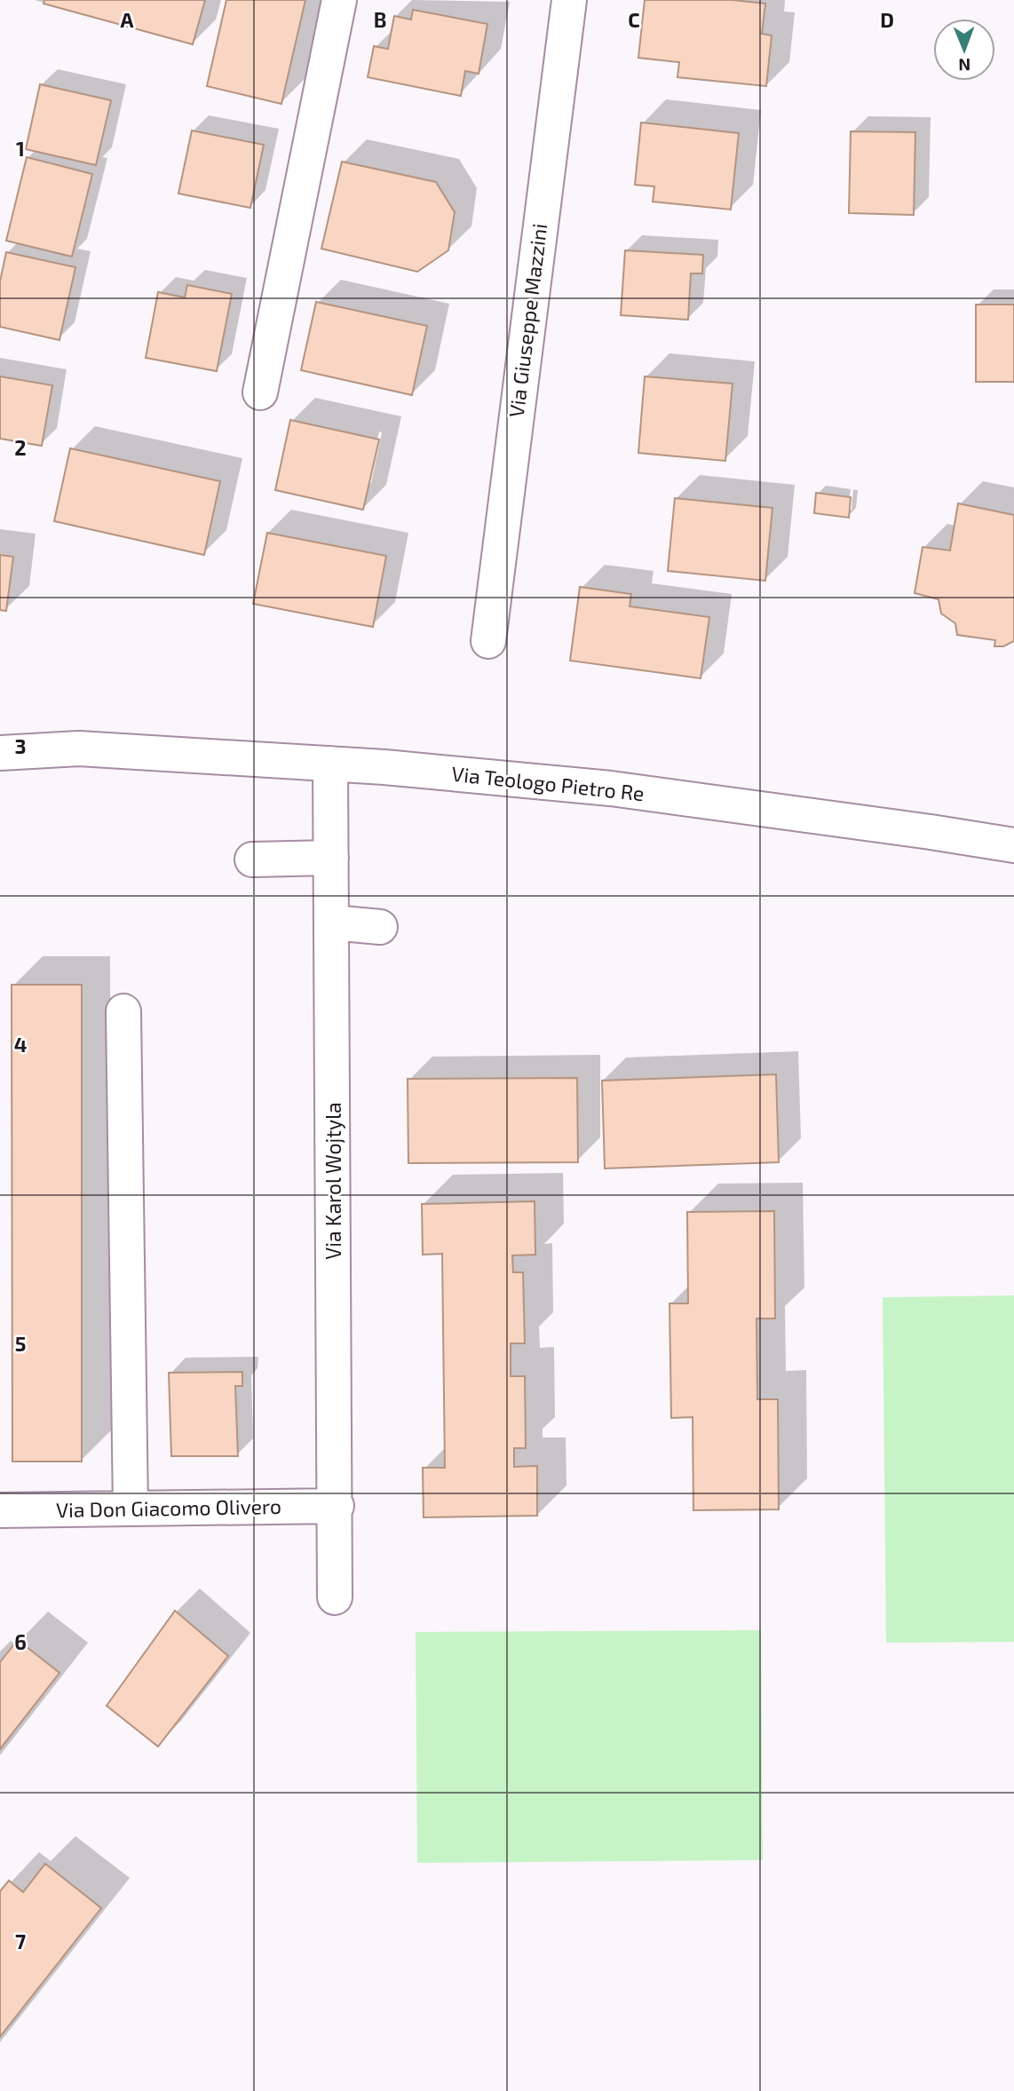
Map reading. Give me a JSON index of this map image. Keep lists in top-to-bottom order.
{
  "streets": {
    "street": [
      "Via Giuseppe Mazzini",
      "Via Teologo Pietro Re",
      "Via Karol Wojtyla",
      "Via Don Giacomo Olivero"
    ]
  },
  "crossings": [
    ["Via Teologo Pietro Re", "Via Karol Wojtyla"],
    ["Via Karol Wojtyla", "Via Don Giacomo Olivero"]
  ],
  "north": "bottom",
  "grid": {
    "columns": [
      "A",
      "B",
      "C",
      "D"
    ],
    "rows": [
      "1",
      "2",
      "3",
      "4",
      "5",
      "6",
      "7"
    ]
  }
}
